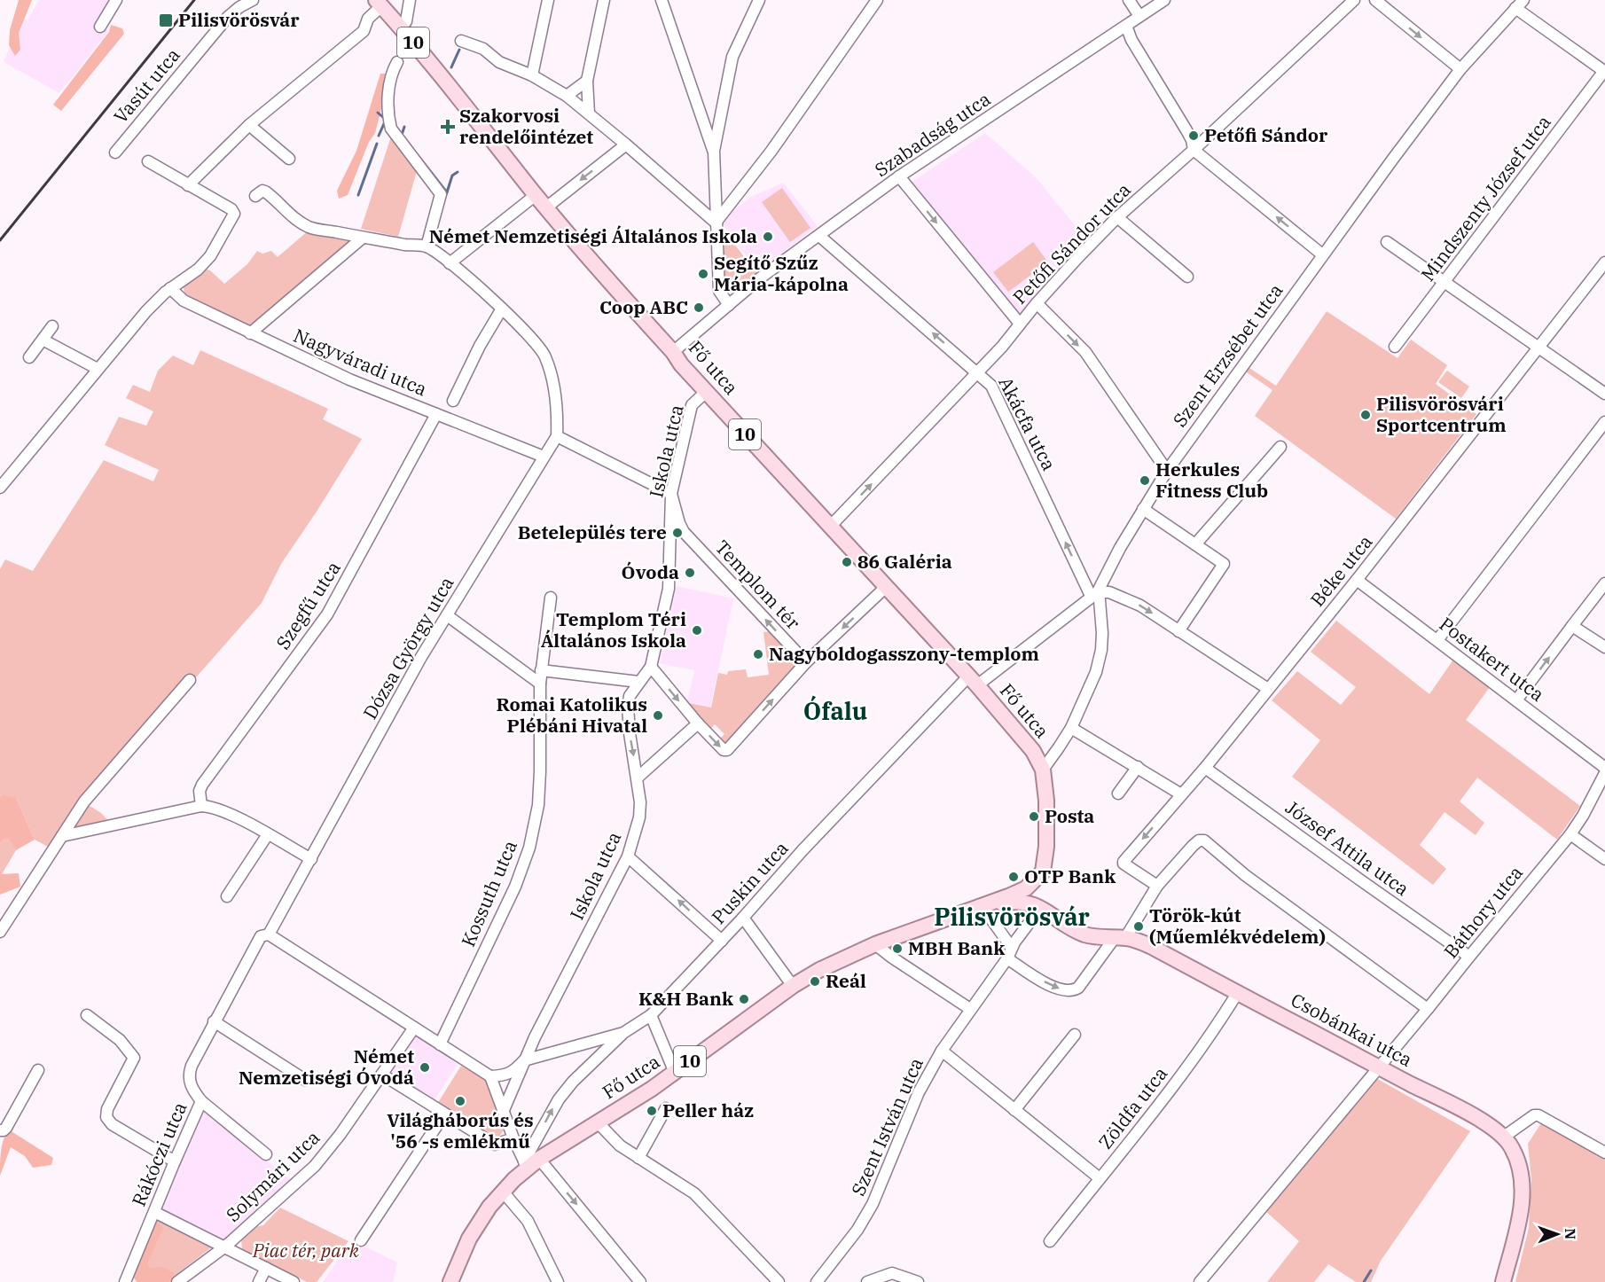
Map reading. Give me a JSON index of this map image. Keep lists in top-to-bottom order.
{
  "streets": {
    "main road": ["10", "Fő utca", "Csobánkai utca"],
    "street": [
      "Vasút utca",
      "Szabadság utca",
      "Mindszenty József utca",
      "Petőfi Sándor utca",
      "Szent Erzsébet utca",
      "Nagyváradi utca",
      "Akácfa utca",
      "Iskola utca",
      "Béke utca",
      "Templom tér",
      "Szegfű utca",
      "Dózsa György utca",
      "Postakert utca",
      "József Attila utca",
      "Puskin utca",
      "Kossuth utca",
      "Báthory utca",
      "Zöldfa utca",
      "Szent István utca",
      "Rákóczi utca",
      "Solymári utca"
    ]
  },
  "crossings": [
    ["Szabadság utca", "Fő utca"],
    ["Szabadság utca", "Akácfa utca"],
    ["Petőfi Sándor utca", "Fő utca"],
    ["Petőfi Sándor utca", "Akácfa utca"],
    ["Szent Erzsébet utca", "Akácfa utca"],
    ["Szent Erzsébet utca", "Puskin utca"],
    ["Nagyváradi utca", "Szegfű utca"],
    ["Nagyváradi utca", "Dózsa György utca"],
    ["Fő utca", "Iskola utca"],
    ["Fő utca", "Puskin utca"],
    ["Fő utca", "Csobánkai utca"],
    ["Akácfa utca", "Puskin utca"],
    ["Iskola utca", "Templom tér"],
    ["Iskola utca", "Puskin utca"],
    ["Béke utca", "Postakert utca"],
    ["Béke utca", "József Attila utca"],
    ["Dózsa György utca", "Rákóczi utca"],
    ["József Attila utca", "Báthory utca"],
    ["Báthory utca", "Csobánkai utca"],
    ["Csobánkai utca", "Zöldfa utca"],
    ["Csobánkai utca", "Szent István utca"]
  ],
  "one_way": ["Templom tér"],
  "districts": ["Ófalu", "Pilisvörösvár"],
  "parks": ["Piac tér, park"],
  "places": {
    "transit": ["Pilisvörösvár"],
    "health": ["Szakorvosi rendelőintézet"],
    "other": [
      "Petőfi Sándor",
      "Német Nemzetiségi Általános Iskola",
      "Segítő Szűz Mária-kápolna",
      "Coop ABC",
      "Pilisvörösvári Sportcentrum",
      "Herkules Fitness Club",
      "Betelepülés tere",
      "86 Galéria",
      "Óvoda",
      "Templom Téri Általános Iskola",
      "Nagyboldogasszony-templom",
      "Romai Katolikus Plébáni Hivatal",
      "Posta",
      "OTP Bank",
      "Török-kút (Műemlékvédelem)",
      "MBH Bank",
      "Reál",
      "K&H Bank",
      "Német Nemzetiségi Óvodá",
      "Világháborús és '56 -s emlékmű",
      "Peller ház"
    ]
  },
  "north": "right"
}
